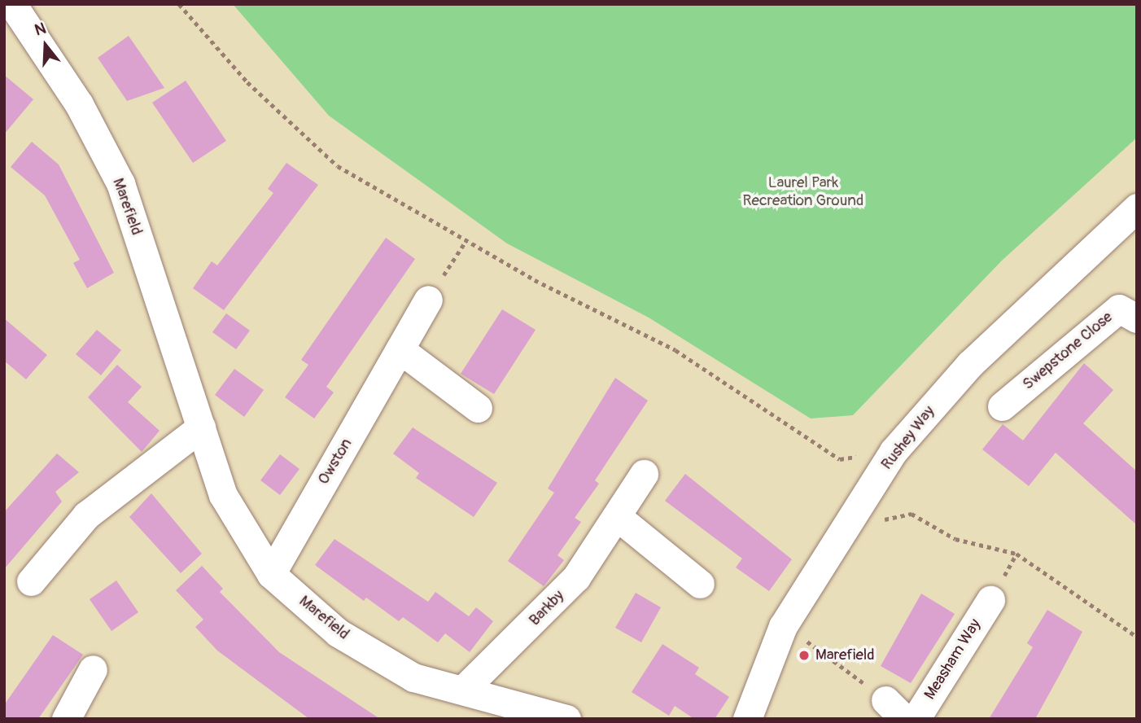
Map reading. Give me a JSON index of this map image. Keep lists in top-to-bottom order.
{
  "streets": {
    "street": [
      "Marefield",
      "Swepstone Close",
      "Rushey Way",
      "Owston",
      "Barkby",
      "Measham Way"
    ]
  },
  "crossings": [
    ["Marefield", "Owston"],
    ["Marefield", "Barkby"]
  ],
  "parks": ["Laurel Park Recreation Ground"],
  "places": ["Marefield"],
  "north": "top"
}
